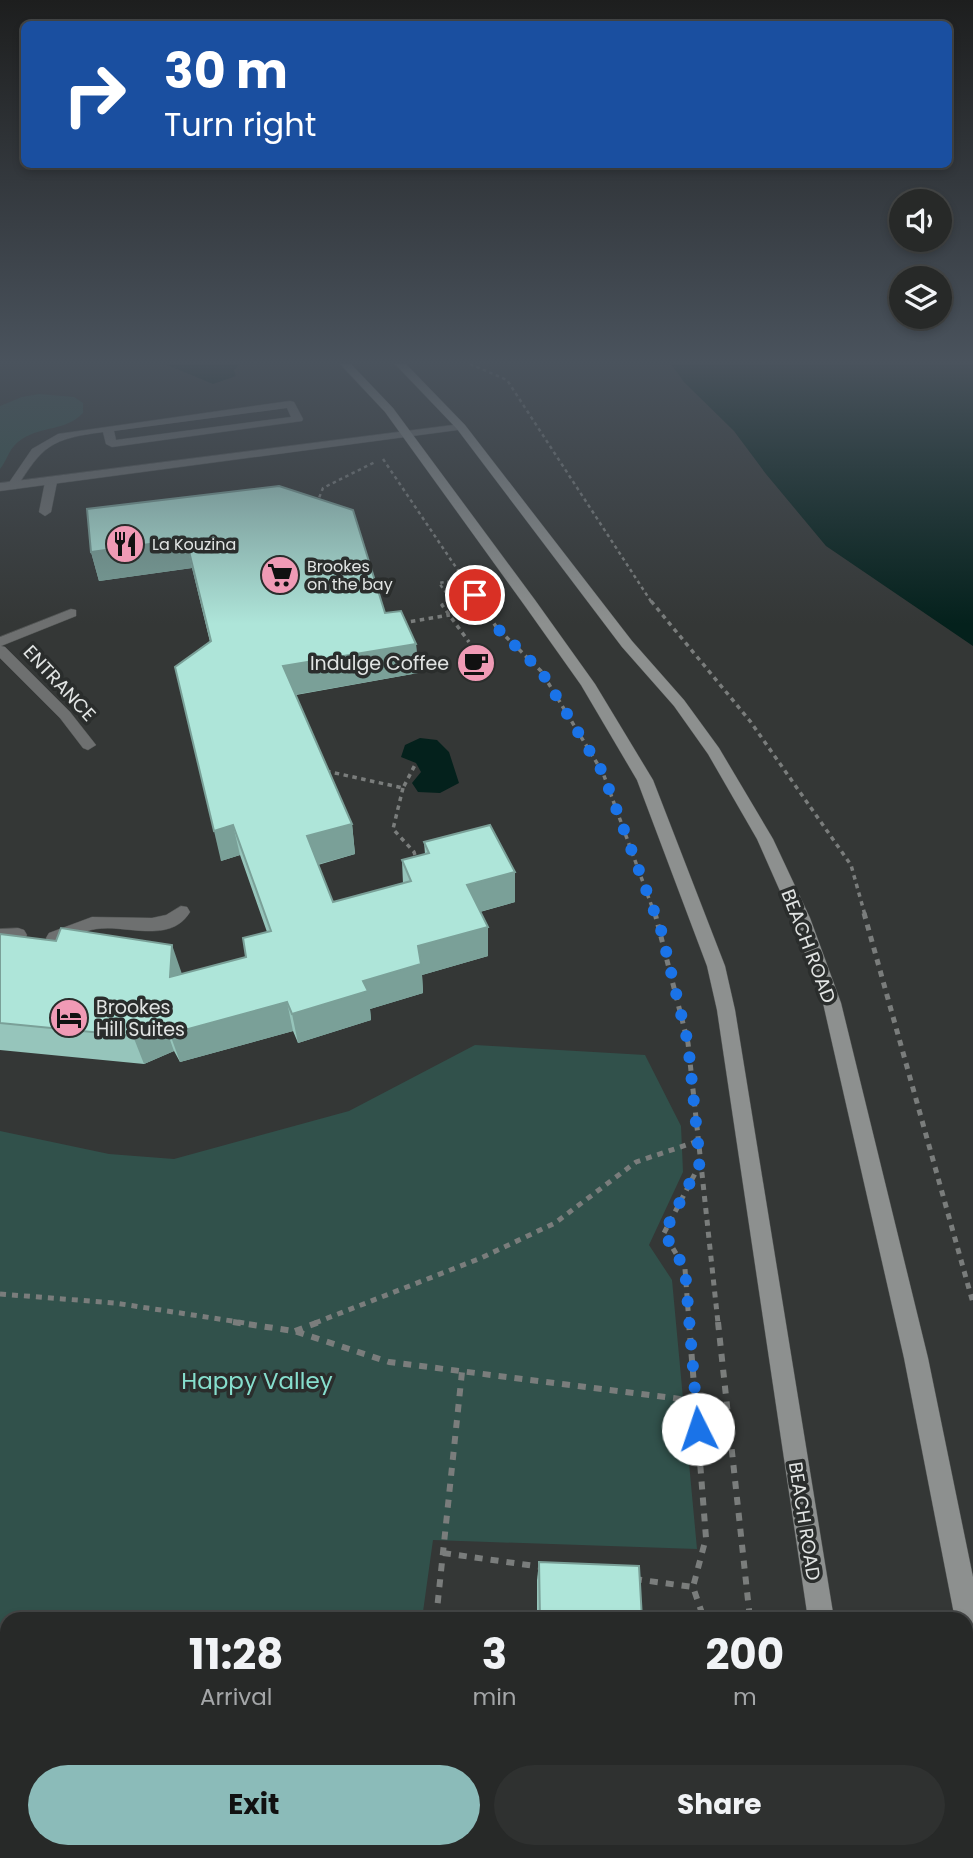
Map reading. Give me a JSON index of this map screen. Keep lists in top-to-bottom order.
{
  "streets": {
    "main road": ["BEACH ROAD"],
    "street": ["ENTRANCE"]
  },
  "parks": ["Happy Valley"],
  "places": {
    "restaurant": ["La Kouzina"],
    "supermarket": ["Brookes on the bay"],
    "cafe": ["Indulge Coffee"],
    "hotel": ["Brookes Hill Suites"]
  },
  "page": {
    "turn": ["30 m", "Turn right"],
    "eta": [
      "11:28",
      "Arrival",
      "3",
      "min",
      "200",
      "m"
    ],
    "buttons": ["Exit", "Share"]
  }
}
